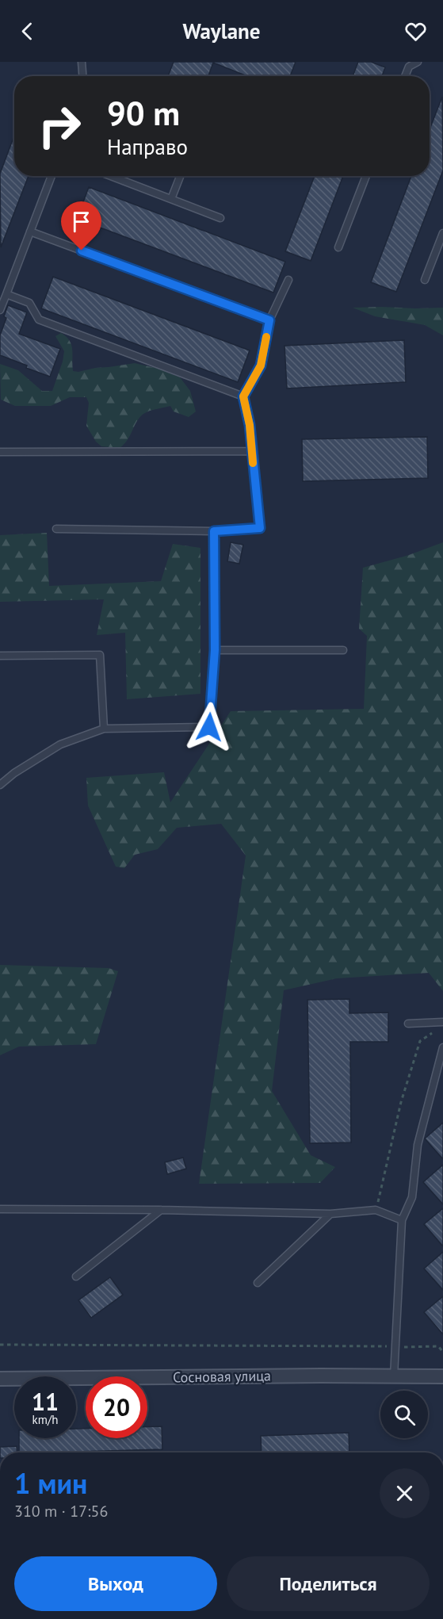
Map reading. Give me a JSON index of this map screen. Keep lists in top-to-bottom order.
{
  "streets": {
    "street": ["Сосновая улица"]
  },
  "page": {
    "header": "Waylane",
    "turn": ["90 m", "Направо"],
    "speed": "11 km/h",
    "limit": "20",
    "heading": ["1 мин", "310 m · 17:56"],
    "buttons": ["Выход", "Поделиться"]
  }
}
